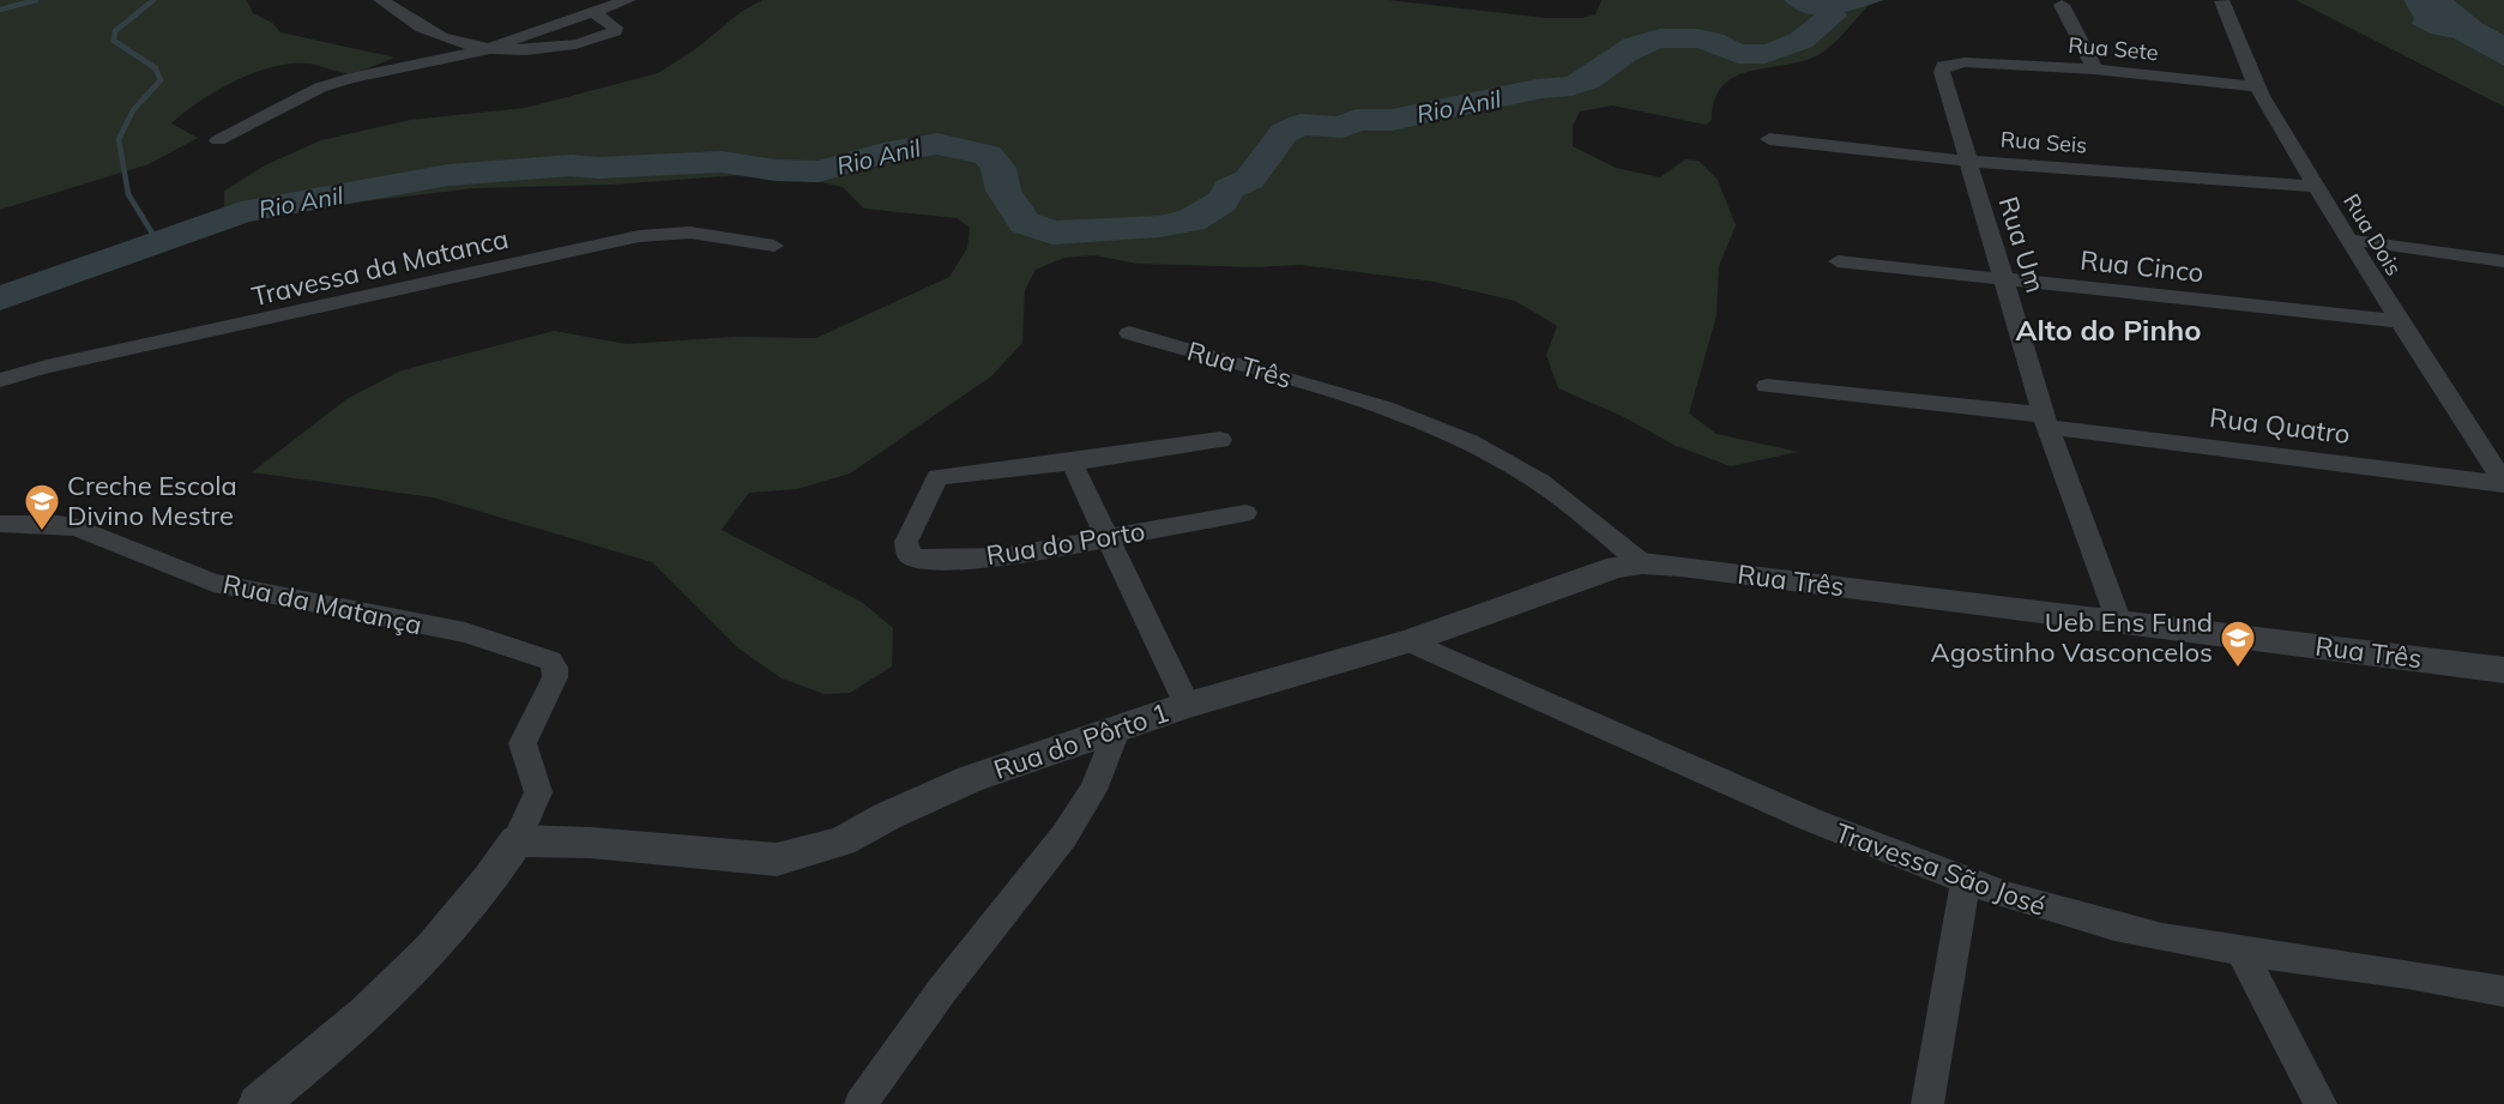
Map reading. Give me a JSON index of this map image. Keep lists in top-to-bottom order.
{
  "streets": {
    "street": [
      "Rua Sete",
      "Rua Seis",
      "Rua Dois",
      "Rua Um",
      "Rua Cinco",
      "Travessa da Matanca",
      "Rua Três",
      "Rua Quatro",
      "Rua do Porto",
      "Rua da Matança",
      "Rua do Pôrto 1",
      "Travessa São José"
    ]
  },
  "crossings": [
    ["Rua Sete", "Rua Dois"],
    ["Rua Sete", "Rua Um"],
    ["Rua Seis", "Rua Dois"],
    ["Rua Seis", "Rua Um"],
    ["Rua Dois", "Rua Cinco"],
    ["Rua Dois", "Rua Quatro"],
    ["Rua Um", "Rua Cinco"],
    ["Rua Um", "Rua Três"],
    ["Rua Um", "Rua Quatro"],
    ["Rua Três", "Rua do Pôrto 1"],
    ["Rua da Matança", "Rua do Pôrto 1"],
    ["Rua do Pôrto 1", "Travessa São José"]
  ],
  "districts": ["Alto do Pinho"],
  "water": ["Rio Anil"],
  "places": {
    "school or university": ["Creche Escola Divino Mestre", "Ueb Ens Fund Agostinho Vasconcelos"]
  }
}
